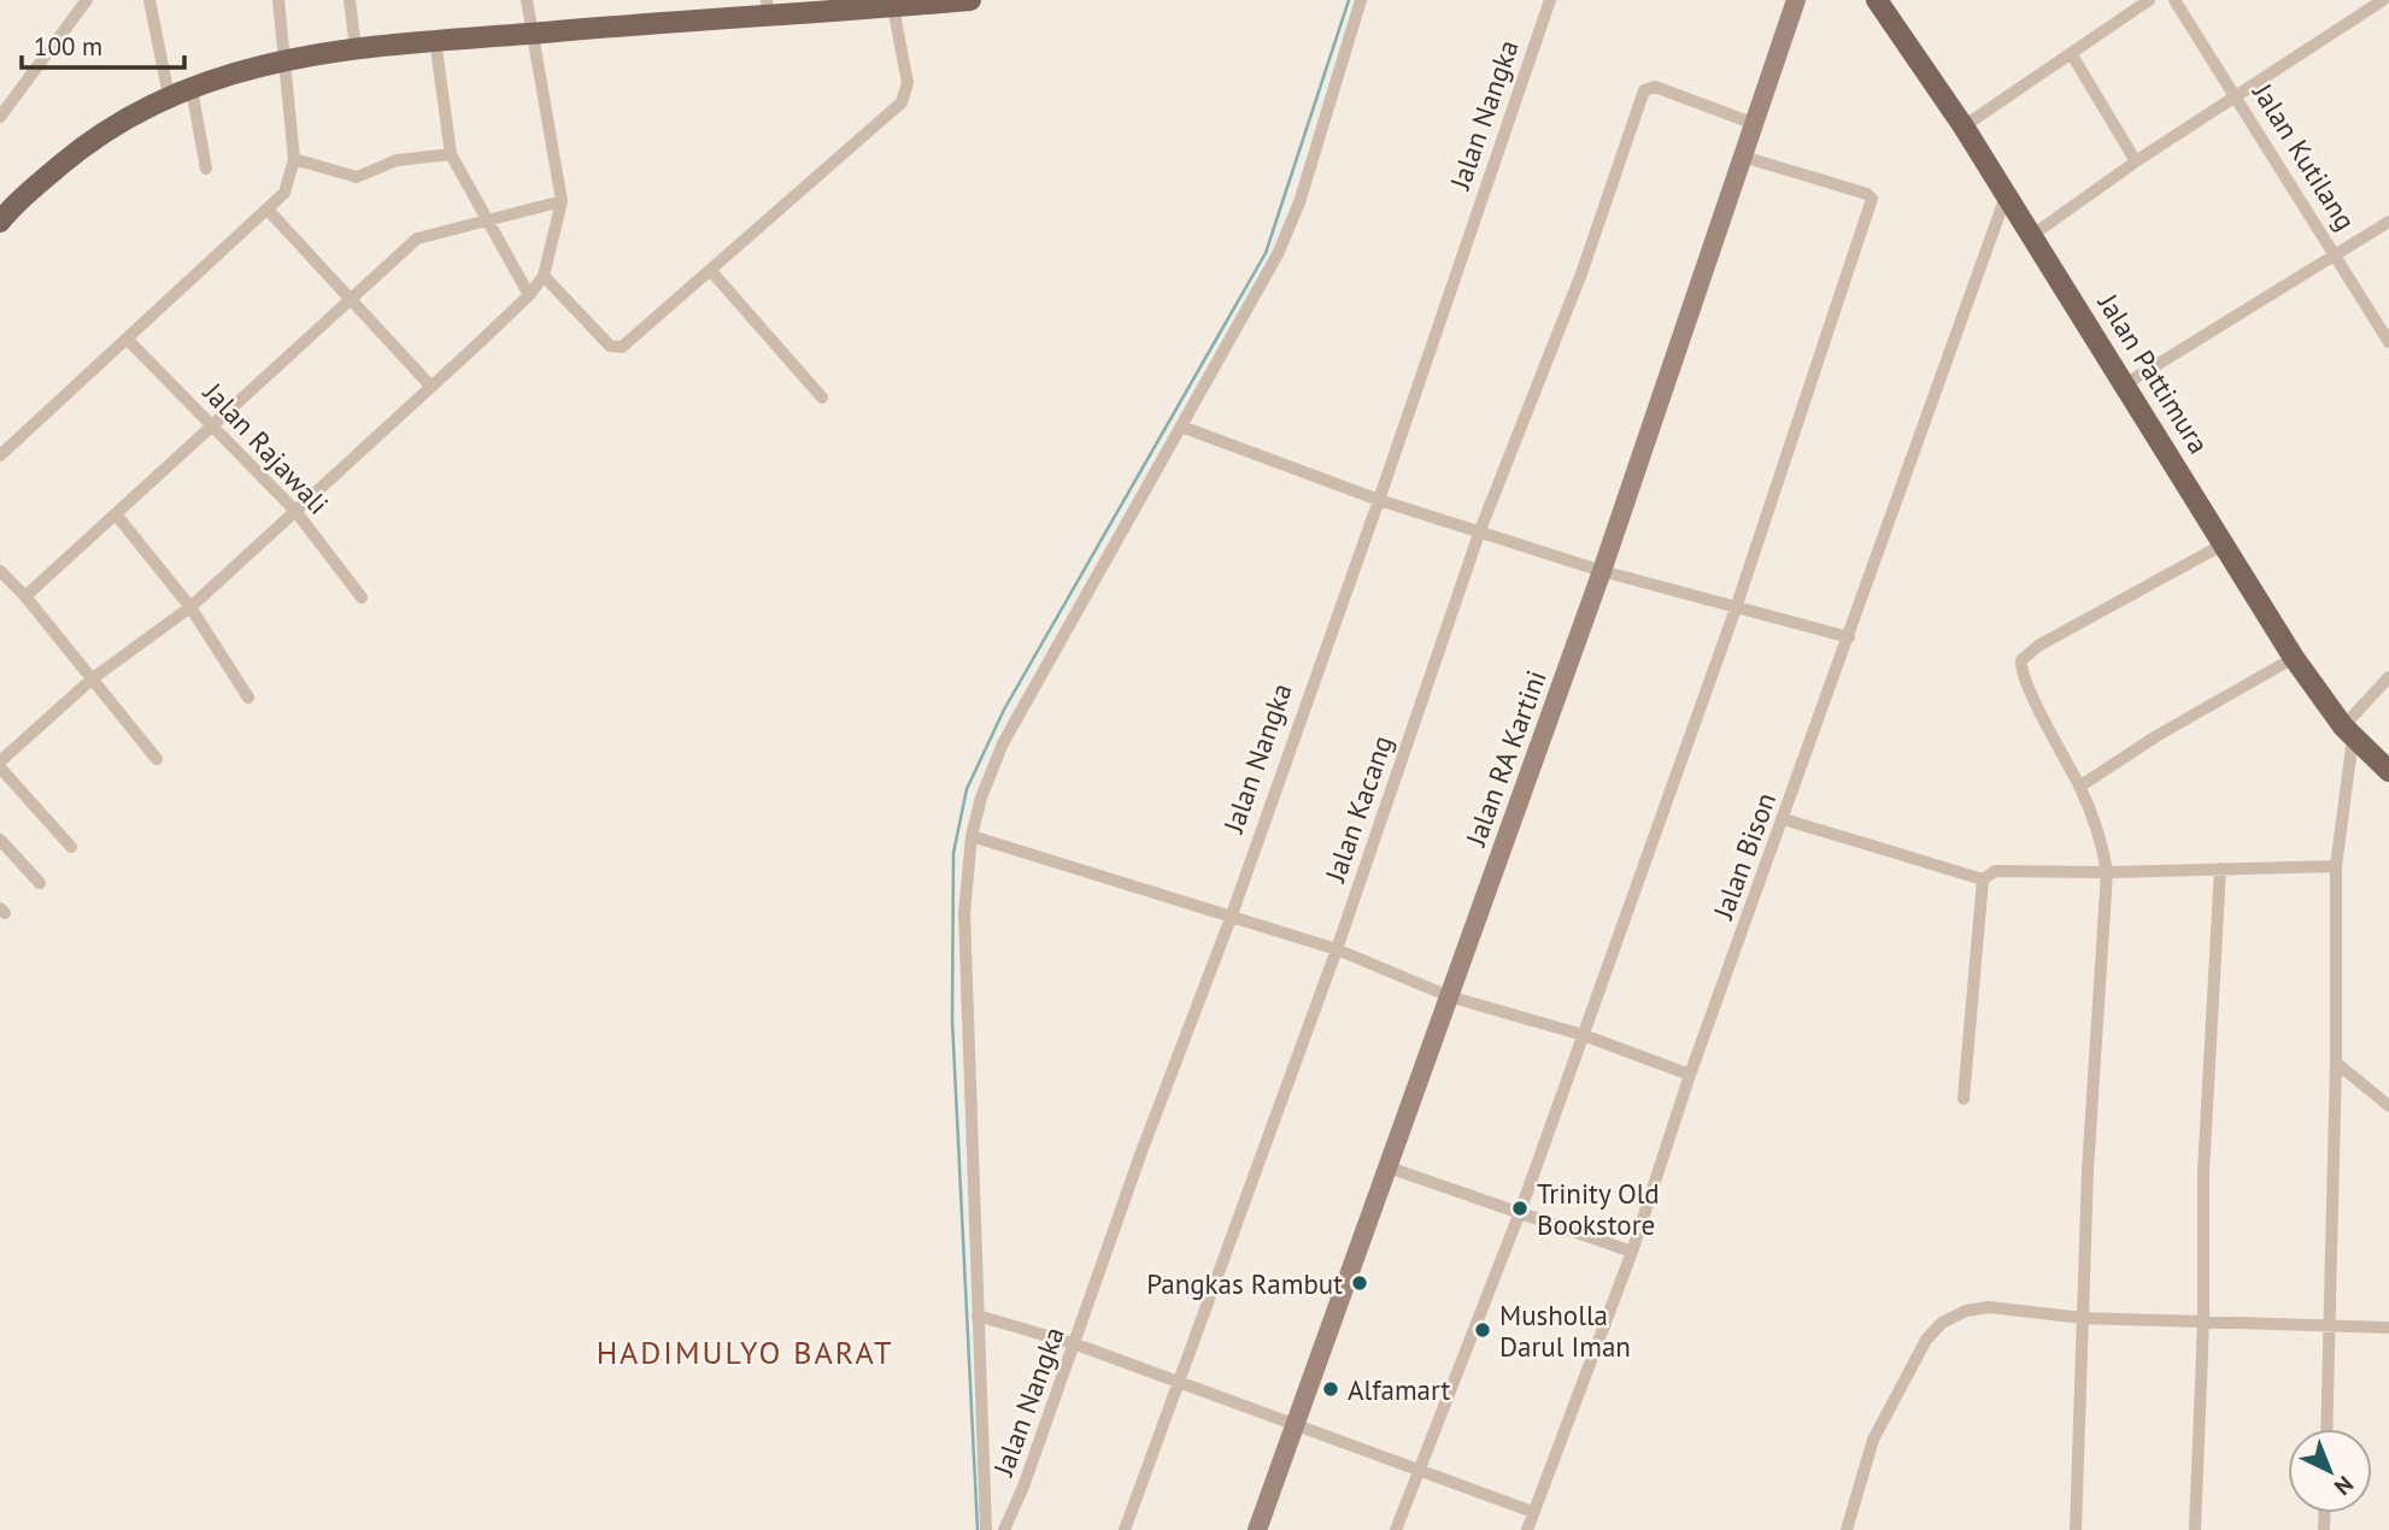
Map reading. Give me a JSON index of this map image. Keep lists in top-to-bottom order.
{
  "streets": {
    "main road": ["Jalan Pattimura", "Jalan RA Kartini"],
    "street": [
      "Jalan Nangka",
      "Jalan Kutilang",
      "Jalan Rajawali",
      "Jalan Kacang",
      "Jalan Bison"
    ]
  },
  "crossings": [
    ["Jalan Pattimura", "Jalan Bison"],
    ["Jalan RA Kartini", "Jalan Kacang"]
  ],
  "districts": ["HADIMULYO BARAT"],
  "places": [
    "Trinity Old Bookstore",
    "Pangkas Rambut",
    "Musholla Darul Iman",
    "Alfamart"
  ],
  "scale_bar": "100 m",
  "north": "bottom right"
}
